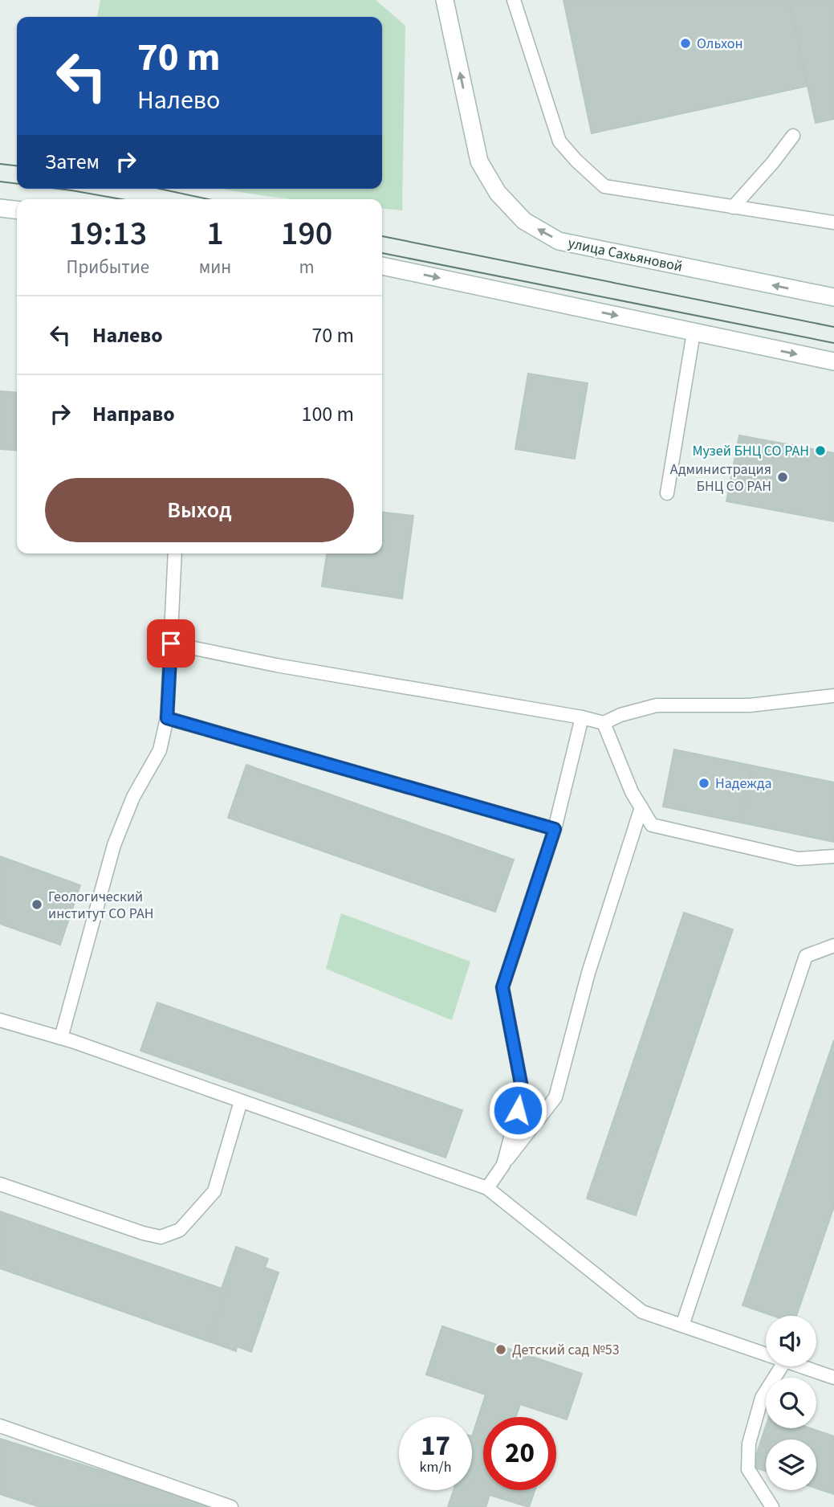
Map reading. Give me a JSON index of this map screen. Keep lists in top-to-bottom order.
{
  "streets": {
    "main road": ["улица Сахьяновой"]
  },
  "places": [
    "Ольхон",
    "Музей БНЦ СО РАН",
    "Администрация БНЦ СО РАН",
    "Надежда",
    "Геологический институт СО РАН",
    "Детский сад №53"
  ],
  "page": {
    "turn": ["70 m", "Налево"],
    "then": "Затем",
    "eta": [
      "19:13",
      "Прибытие",
      "1",
      "мин",
      "190",
      "m"
    ],
    "list": [
      {
        "name": "Налево",
        "value": "70 m"
      },
      {
        "name": "Направо",
        "value": "100 m"
      }
    ],
    "buttons": "Выход",
    "speed": "17 km/h",
    "limit": "20"
  }
}
